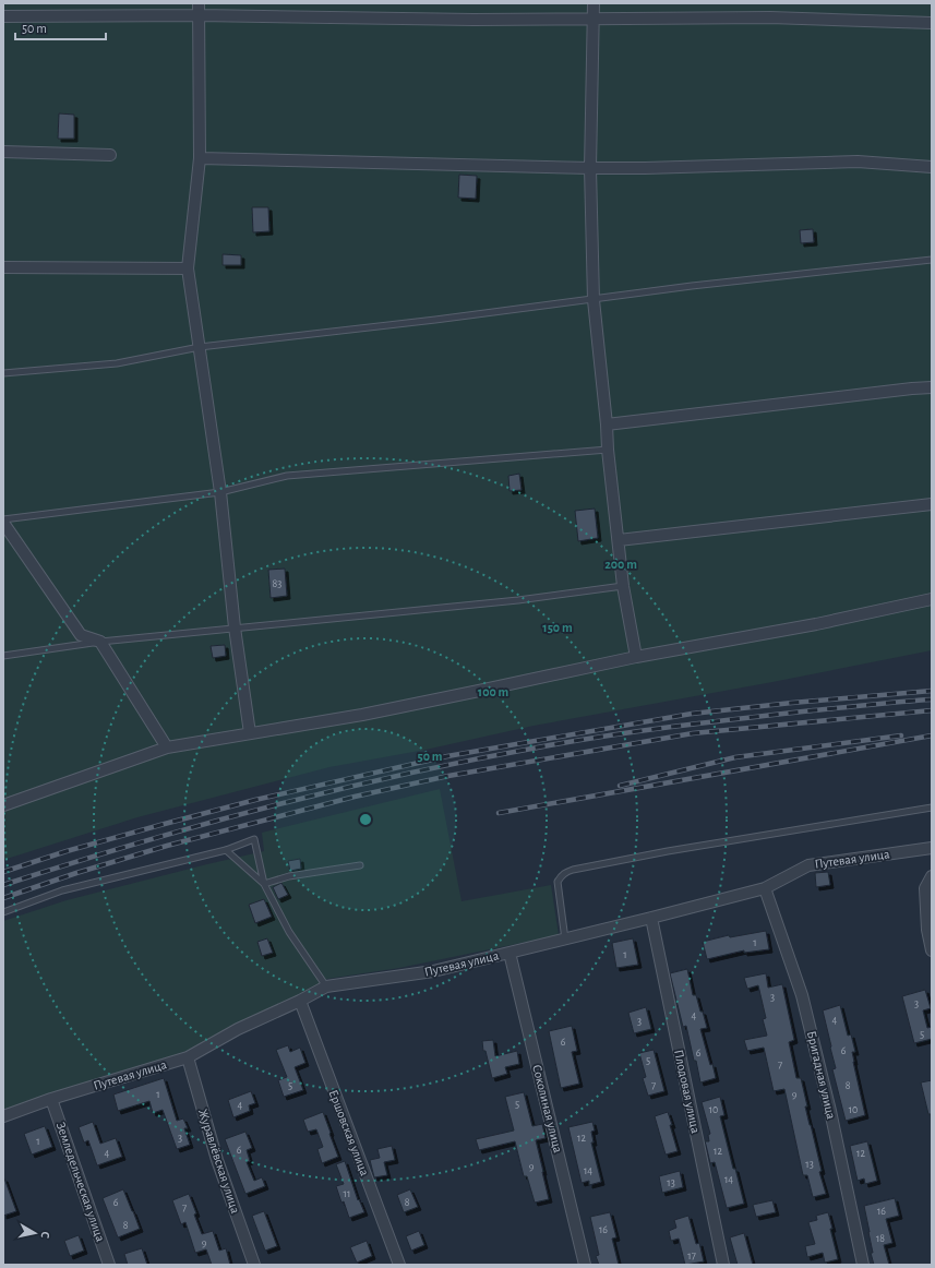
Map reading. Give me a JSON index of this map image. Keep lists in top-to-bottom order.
{
  "streets": {
    "street": [
      "Путевая улица",
      "Бригадная улица",
      "Плодовая улица",
      "Соколиная улица",
      "Ершовская улица",
      "Журавлёвская улица",
      "Земледельческая улица"
    ]
  },
  "crossings": [
    ["Путевая улица", "Бригадная улица"],
    ["Путевая улица", "Плодовая улица"],
    ["Путевая улица", "Соколиная улица"],
    ["Путевая улица", "Ершовская улица"],
    ["Путевая улица", "Журавлёвская улица"],
    ["Путевая улица", "Земледельческая улица"]
  ],
  "house_numbers": [
    "83",
    "1",
    "1",
    "3",
    "3",
    "4",
    "4",
    "3",
    "5",
    "6",
    "6",
    "6",
    "5",
    "7",
    "5",
    "7",
    "8",
    "1",
    "9",
    "5",
    "4",
    "10",
    "10",
    "3",
    "12",
    "1",
    "6",
    "12",
    "4",
    "12",
    "13",
    "9",
    "14",
    "14",
    "13",
    "11",
    "6",
    "8",
    "7",
    "16",
    "8",
    "16",
    "18",
    "9",
    "17"
  ],
  "scale_bar": "50 m",
  "north": "right",
  "rings": [
    "200 m",
    "150 m",
    "100 m",
    "50 m"
  ]
}
